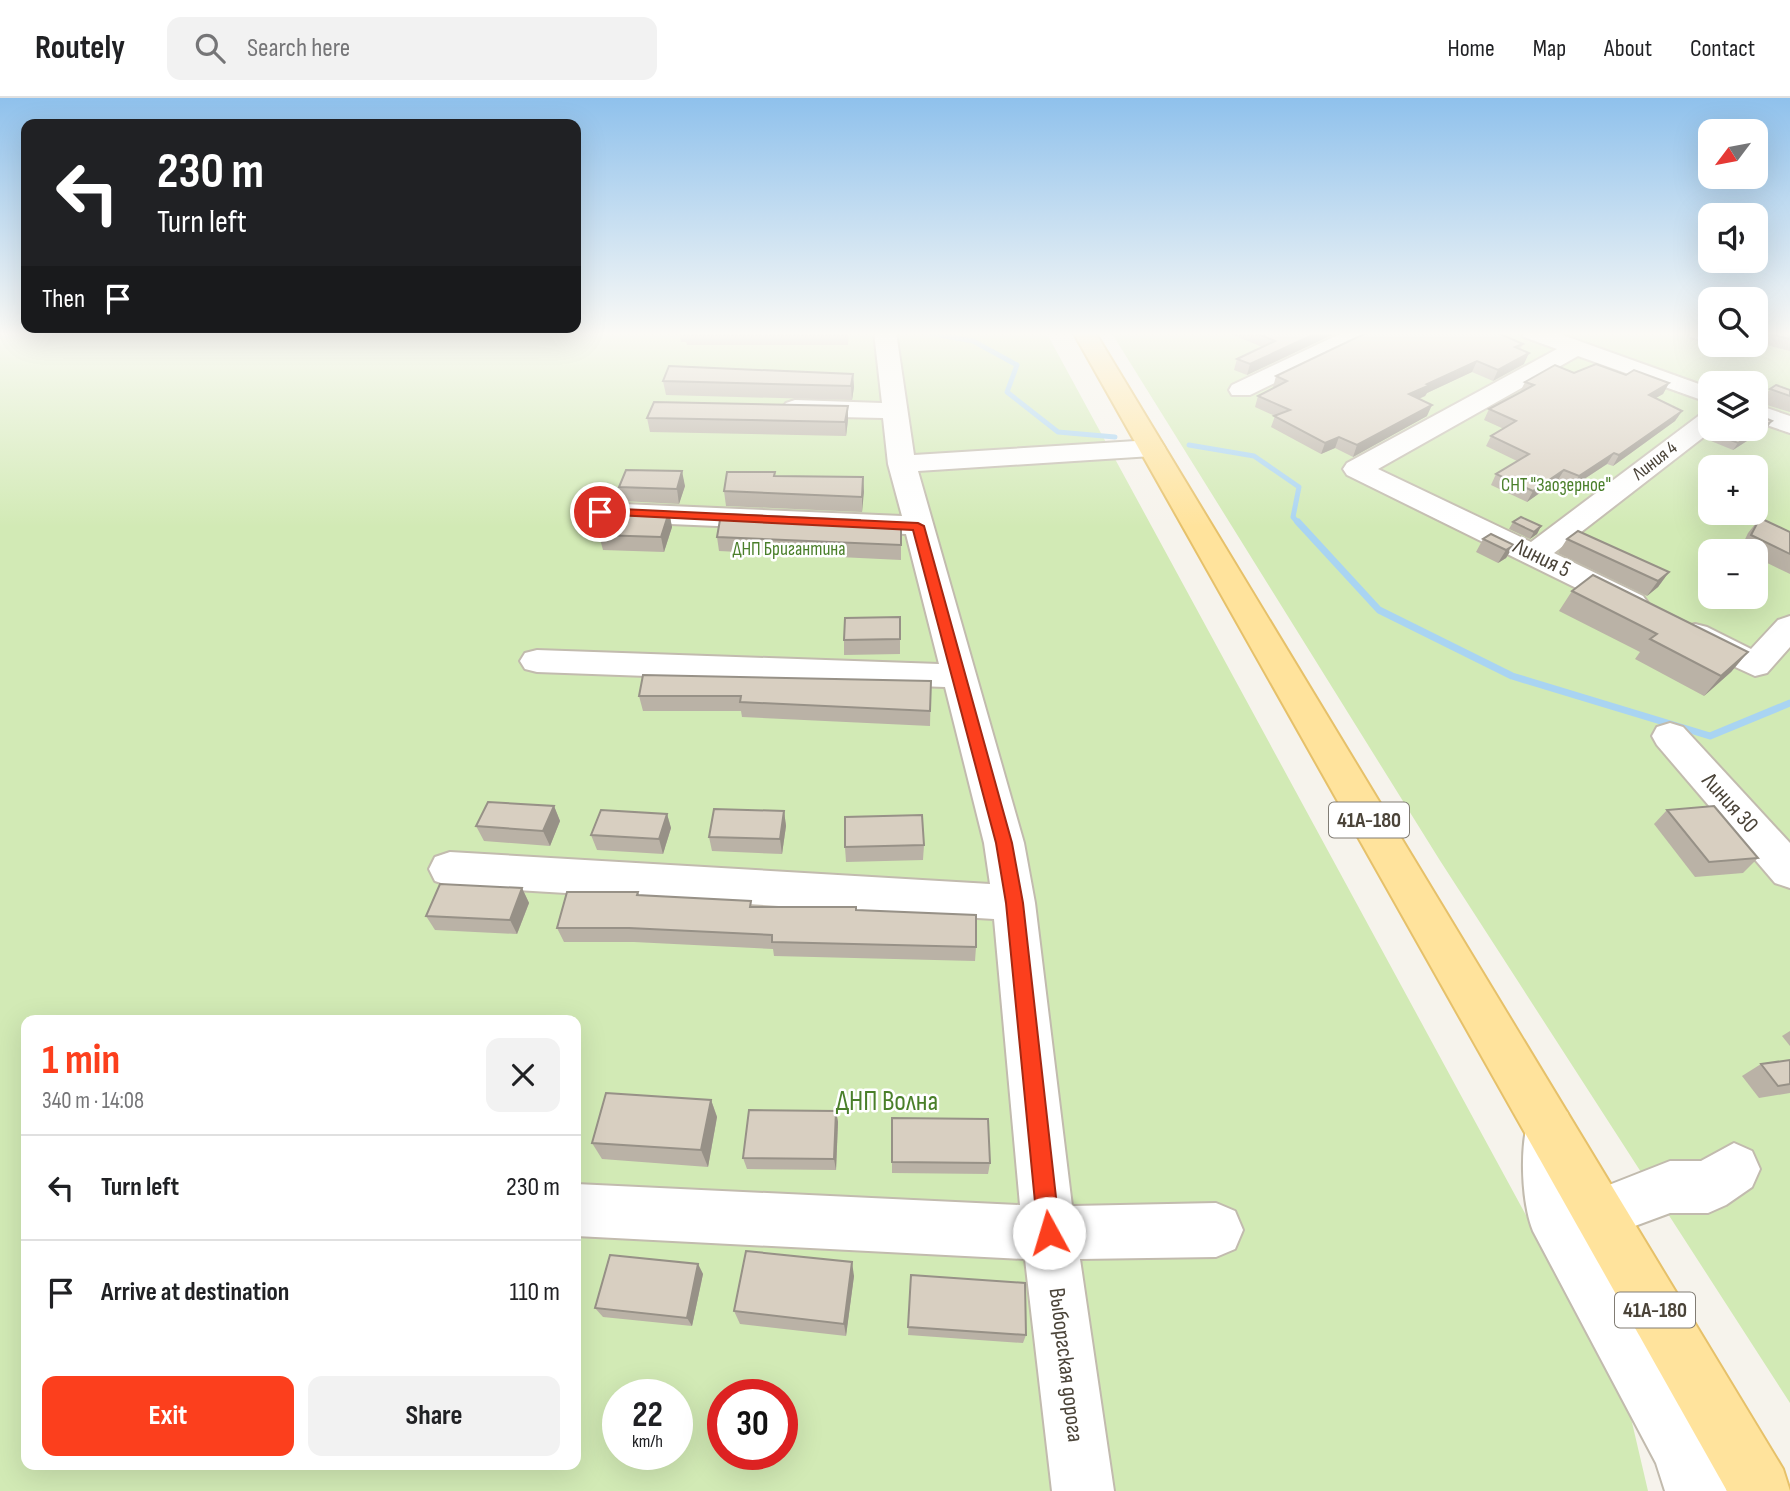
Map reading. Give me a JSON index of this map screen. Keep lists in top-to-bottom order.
{
  "streets": {
    "main road": ["41А-180"],
    "street": [
      "Линия 4",
      "Линия 5",
      "Линия 30",
      "Выборгская дорога"
    ]
  },
  "crossings": [
    ["Линия 4", "Линия 5"]
  ],
  "parks": ["СНТ \"Заозерное\"", "ДНП Бригантина", "ДНП Волна"],
  "north": "bottom left",
  "page": {
    "header": "Routely",
    "search": "Search here",
    "nav": [
      "Home",
      "Map",
      "About",
      "Contact"
    ],
    "map_buttons": ["+", "−"],
    "turn": ["230 m", "Turn left"],
    "then": "Then",
    "heading": ["1 min", "340 m · 14:08"],
    "list": [
      {
        "name": "Turn left",
        "value": "230 m"
      },
      {
        "name": "Arrive at destination",
        "value": "110 m"
      }
    ],
    "buttons": ["Exit", "Share"],
    "speed": "22 km/h",
    "limit": "30"
  }
}
